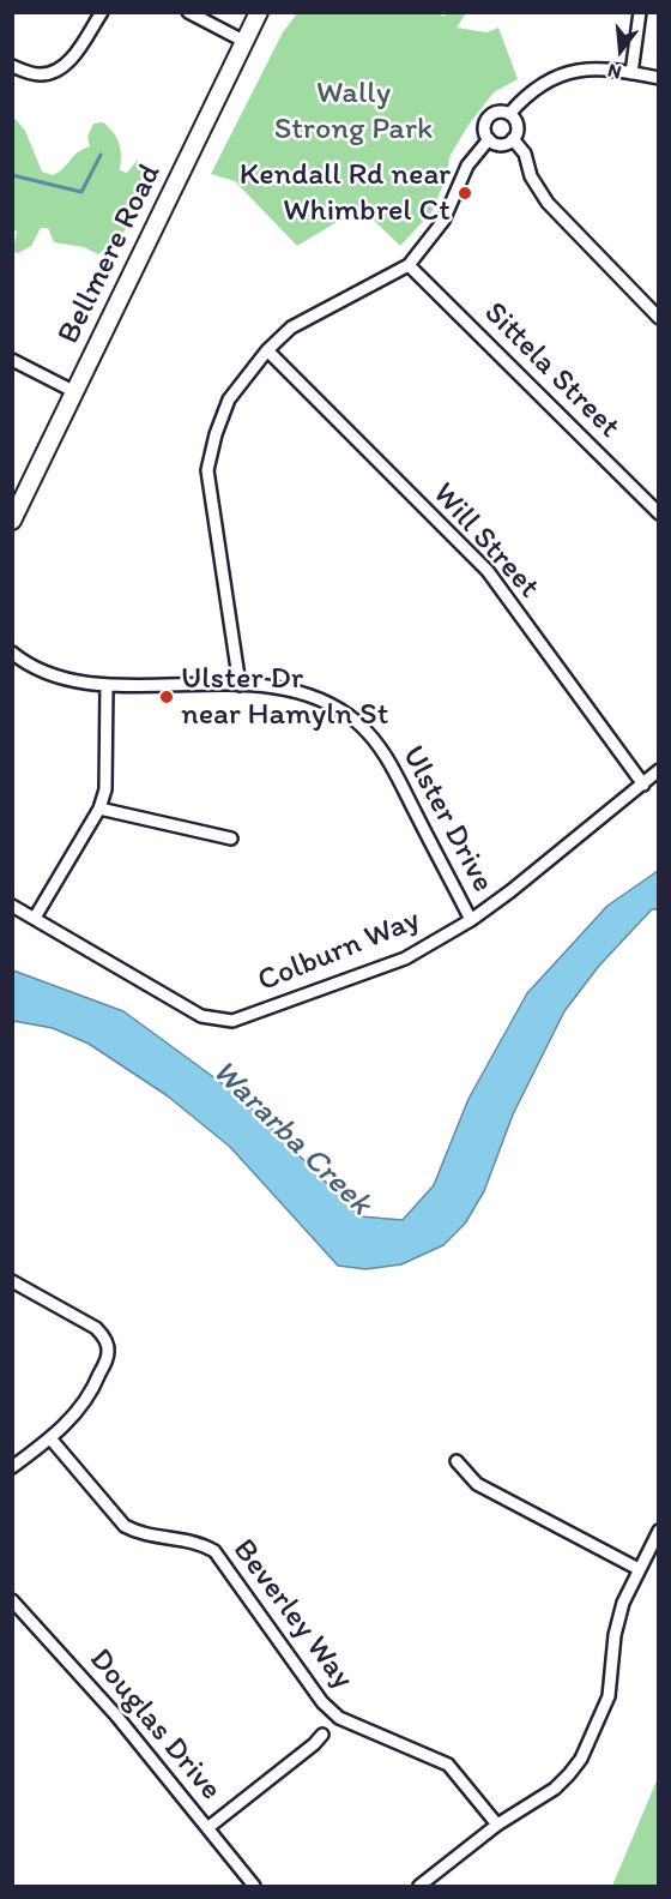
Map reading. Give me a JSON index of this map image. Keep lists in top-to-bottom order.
{
  "streets": {
    "main road": ["Bellmere Road"],
    "street": [
      "Sittela Street",
      "Will Street",
      "Ulster Drive",
      "Colburn Way",
      "Beverley Way",
      "Douglas Drive"
    ]
  },
  "crossings": [
    ["Will Street", "Colburn Way"],
    ["Ulster Drive", "Colburn Way"]
  ],
  "water": ["Wararba Creek"],
  "parks": ["Wally Strong Park"],
  "places": ["Kendall Rd near Whimbrel Ct", "Ulster Dr near Hamyln St"],
  "north": "bottom"
}
